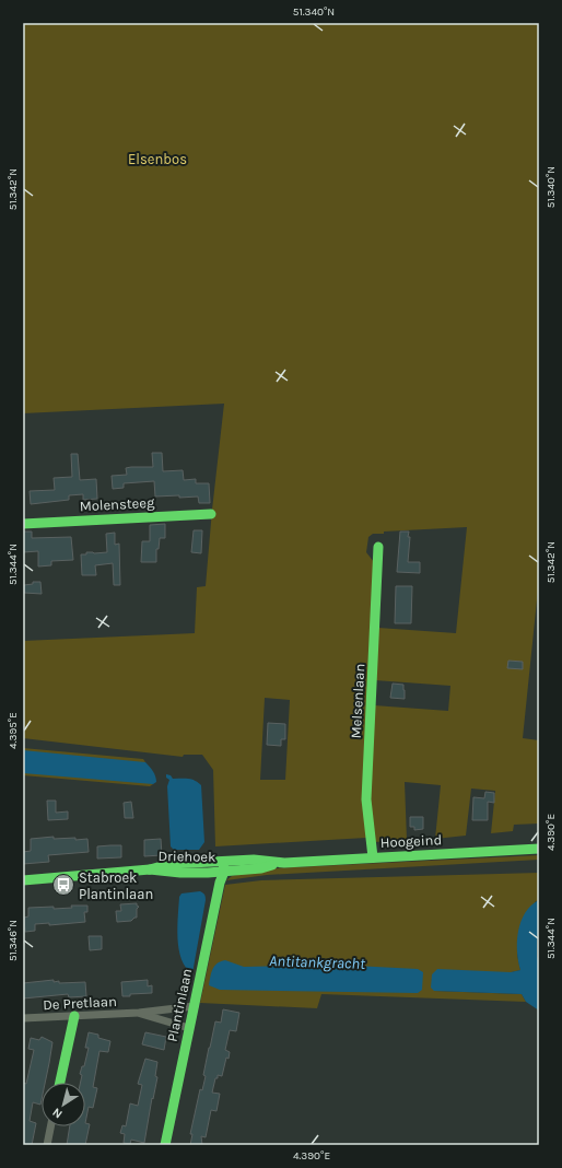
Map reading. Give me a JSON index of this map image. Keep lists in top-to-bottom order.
{
  "streets": {
    "street": [
      "Molensteeg",
      "Melsenlaan",
      "Hoogeind",
      "Driehoek",
      "De Pretlaan",
      "Plantinlaan"
    ]
  },
  "crossings": [
    ["Melsenlaan", "Hoogeind"],
    ["Hoogeind", "Driehoek"],
    ["Hoogeind", "Plantinlaan"],
    ["Driehoek", "Plantinlaan"],
    ["De Pretlaan", "Plantinlaan"]
  ],
  "water": ["Antitankgracht"],
  "parks": ["Elsenbos"],
  "places": {
    "bus stop": ["Stabroek Plantinlaan"]
  },
  "north": "bottom left",
  "coordinates": [
    "51.340°N",
    "51.342°N",
    "51.344°N",
    "4.395°E",
    "4.390°E",
    "51.346°N"
  ]
}
